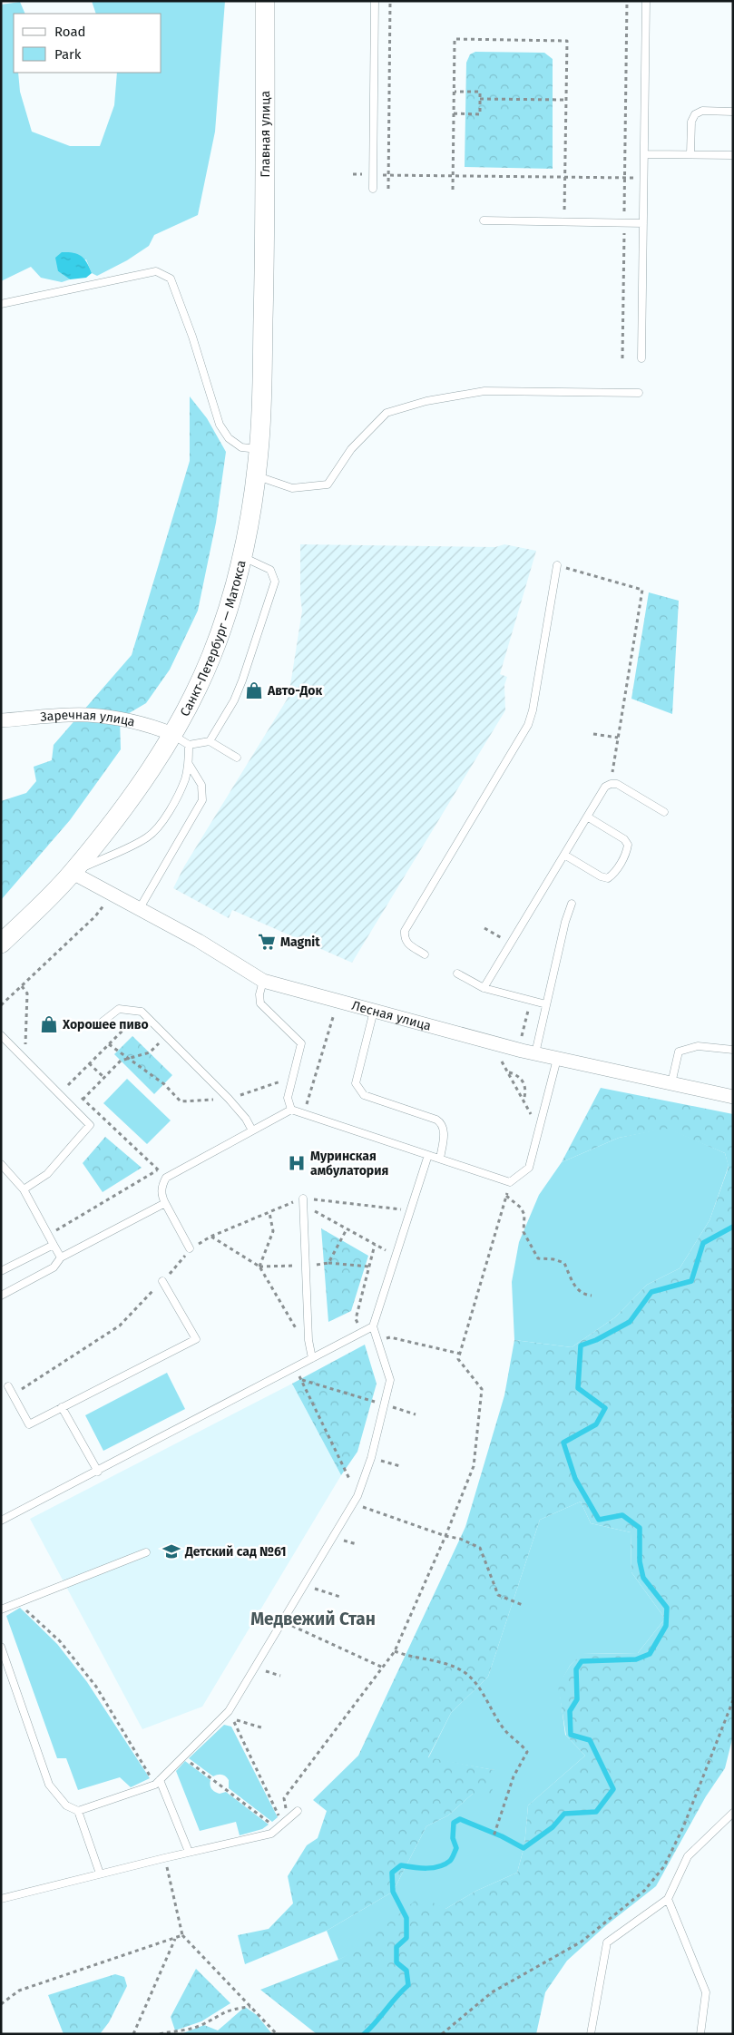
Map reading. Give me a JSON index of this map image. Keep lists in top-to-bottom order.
{
  "streets": {
    "main road": ["Главная улица", "Санкт-Петербург — Матокса"],
    "street": ["Заречная улица", "Лесная улица"]
  },
  "crossings": [
    ["Главная улица", "Санкт-Петербург — Матокса"],
    ["Санкт-Петербург — Матокса", "Заречная улица"],
    ["Санкт-Петербург — Матокса", "Лесная улица"]
  ],
  "districts": ["Медвежий Стан"],
  "places": {
    "shop": ["Авто-Док", "Хорошее пиво"],
    "supermarket": ["Magnit"],
    "hospital": ["Муринская амбулатория"],
    "school or university": ["Детский сад №61"]
  },
  "legend": ["Road", "Park"]
}
